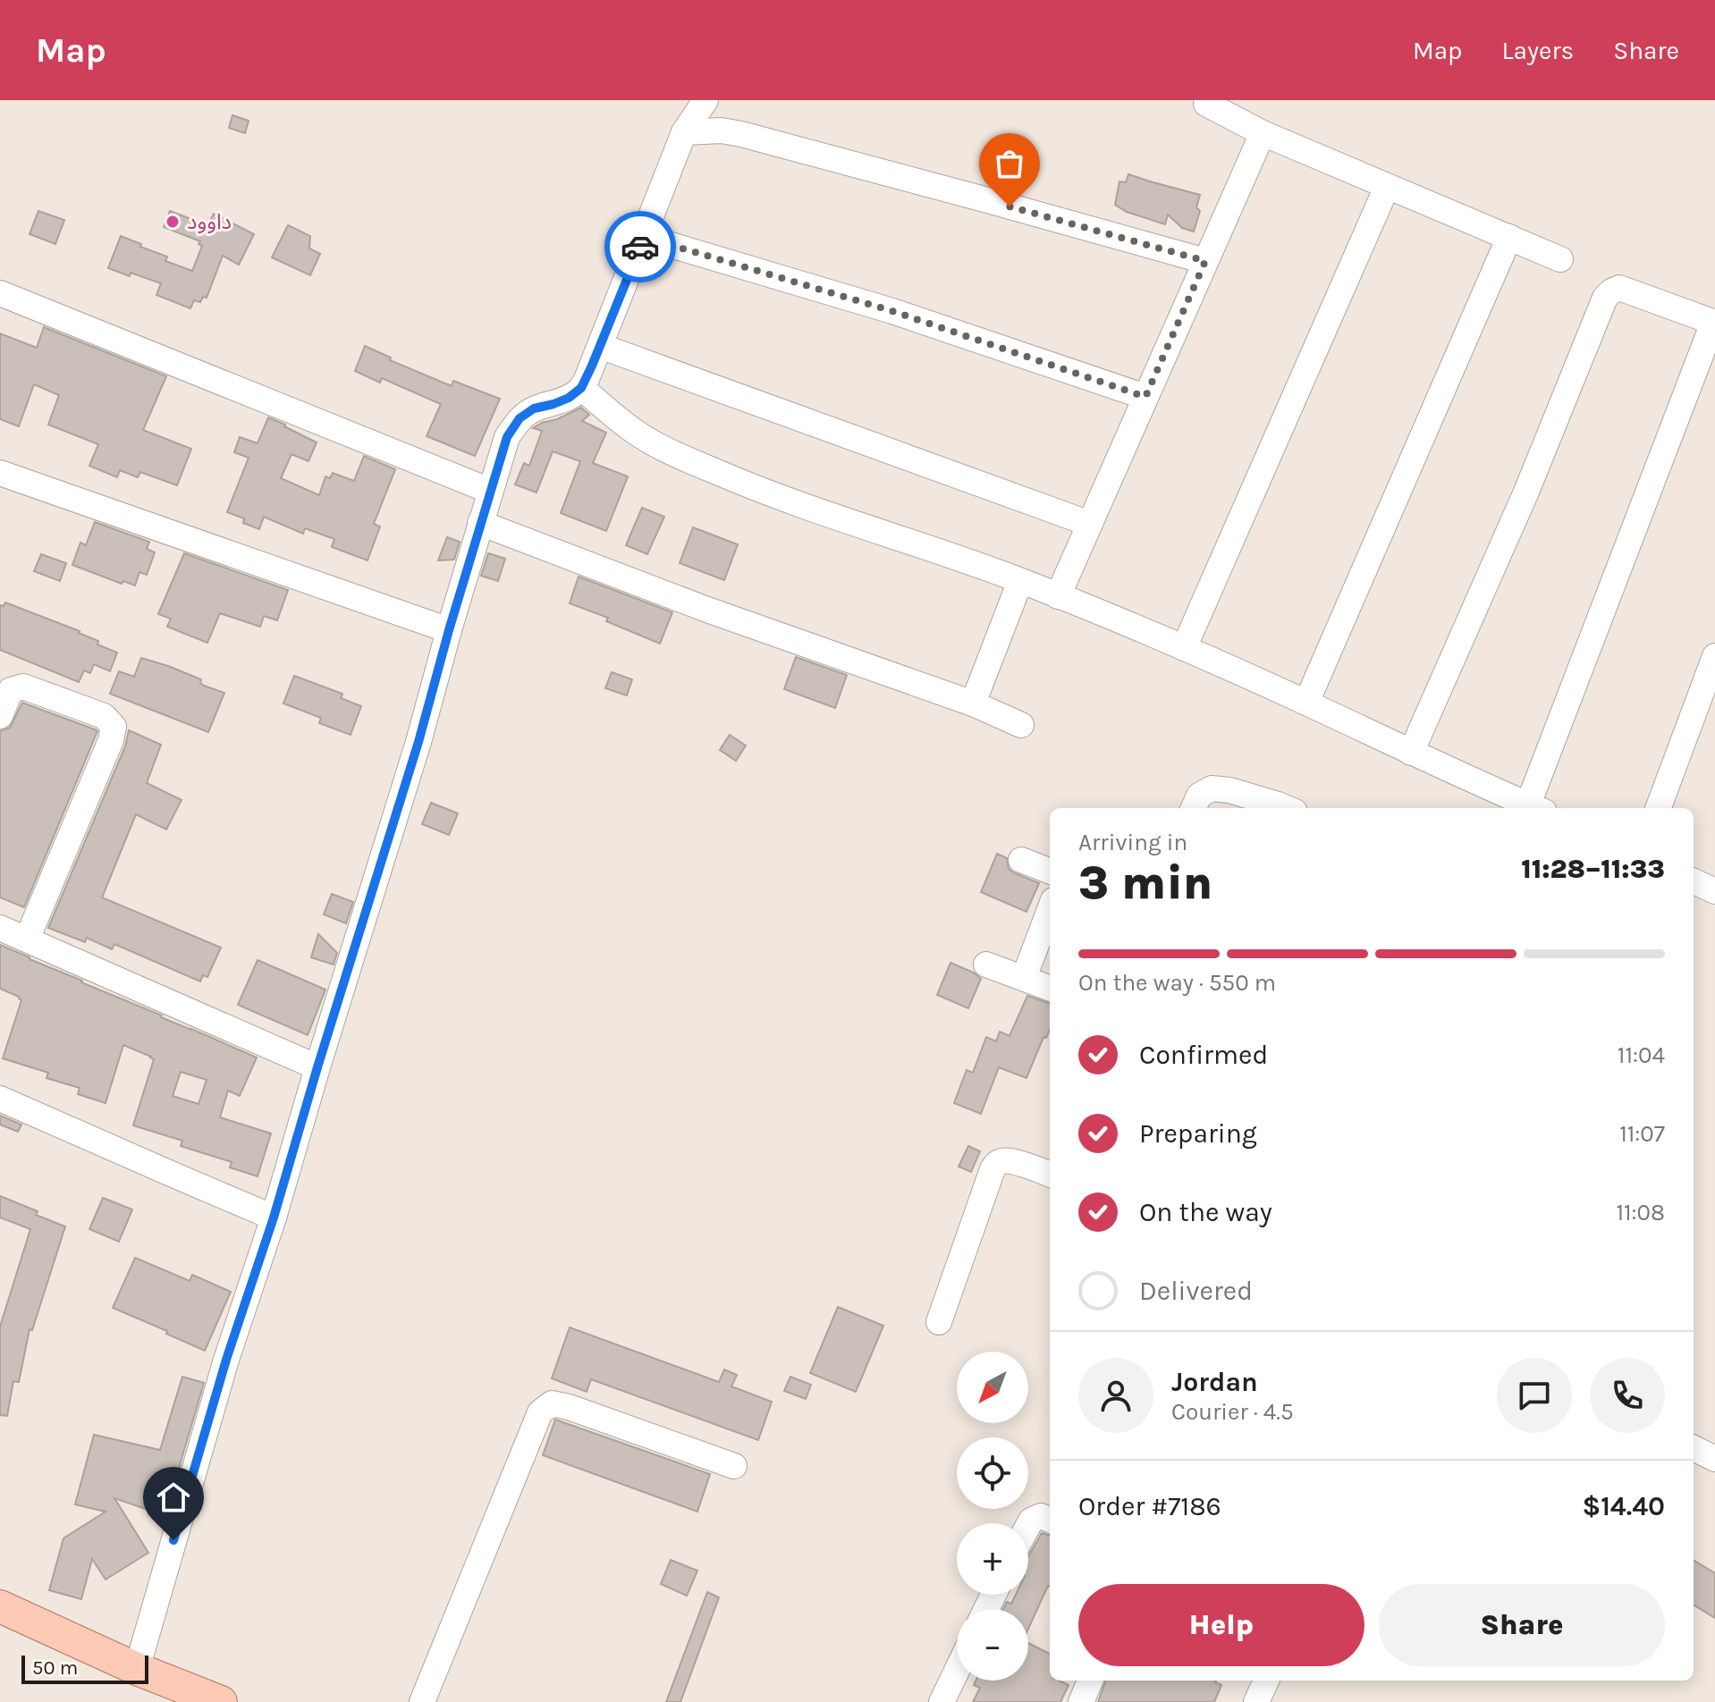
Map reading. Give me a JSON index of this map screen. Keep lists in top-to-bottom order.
{
  "places": ["داوود"],
  "scale_bar": "50 m",
  "north": "bottom left",
  "page": {
    "header": "Map",
    "nav": ["Map", "Layers", "Share"],
    "heading": ["3 min", "Arriving in", "11:28–11:33"],
    "panel": [
      "Jordan",
      "Courier · 4.5",
      "Order #7186",
      "$14.40"
    ],
    "bar": "On the way · 550 m",
    "list": [
      ["Confirmed", "11:04"],
      ["Preparing", "11:07"],
      ["On the way", "11:08"],
      "Delivered"
    ],
    "map_buttons": ["+", "−"],
    "buttons": ["Help", "Share"],
    "scale": "50 m"
  }
}
